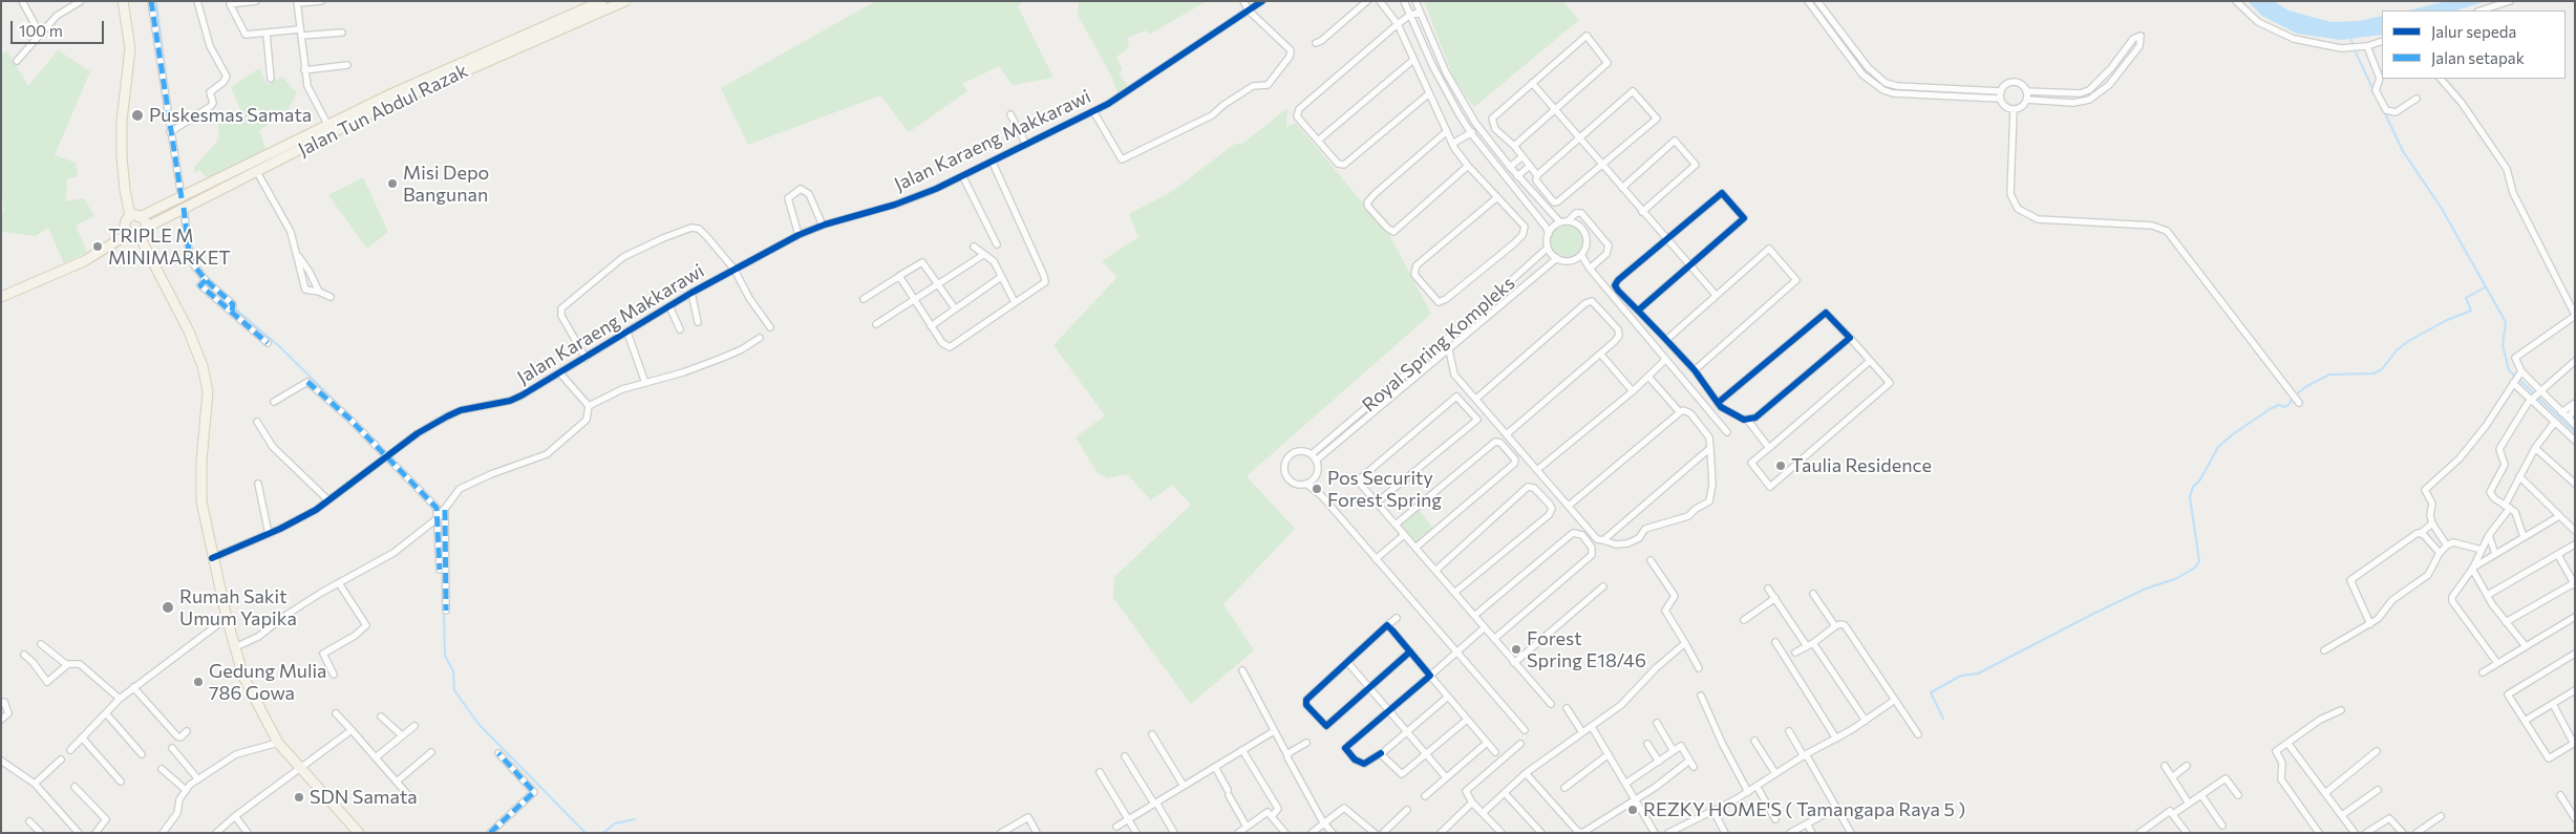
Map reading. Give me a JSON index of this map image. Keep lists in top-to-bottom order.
{
  "streets": {
    "main road": ["Jalan Tun Abdul Razak"],
    "street": ["Jalan Karaeng Makkarawi", "Royal Spring Kompleks"]
  },
  "places": [
    "Puskesmas Samata",
    "Misi Depo Bangunan",
    "TRIPLE M MINIMARKET",
    "Taulia Residence",
    "Pos Security Forest Spring",
    "Rumah Sakit Umum Yapika",
    "Forest Spring E18/46",
    "Gedung Mulia 786 Gowa",
    "SDN Samata",
    "REZKY HOME'S ( Tamangapa Raya 5 )"
  ],
  "legend": ["Jalur sepeda", "Jalan setapak"],
  "scale_bar": "100 m"
}
